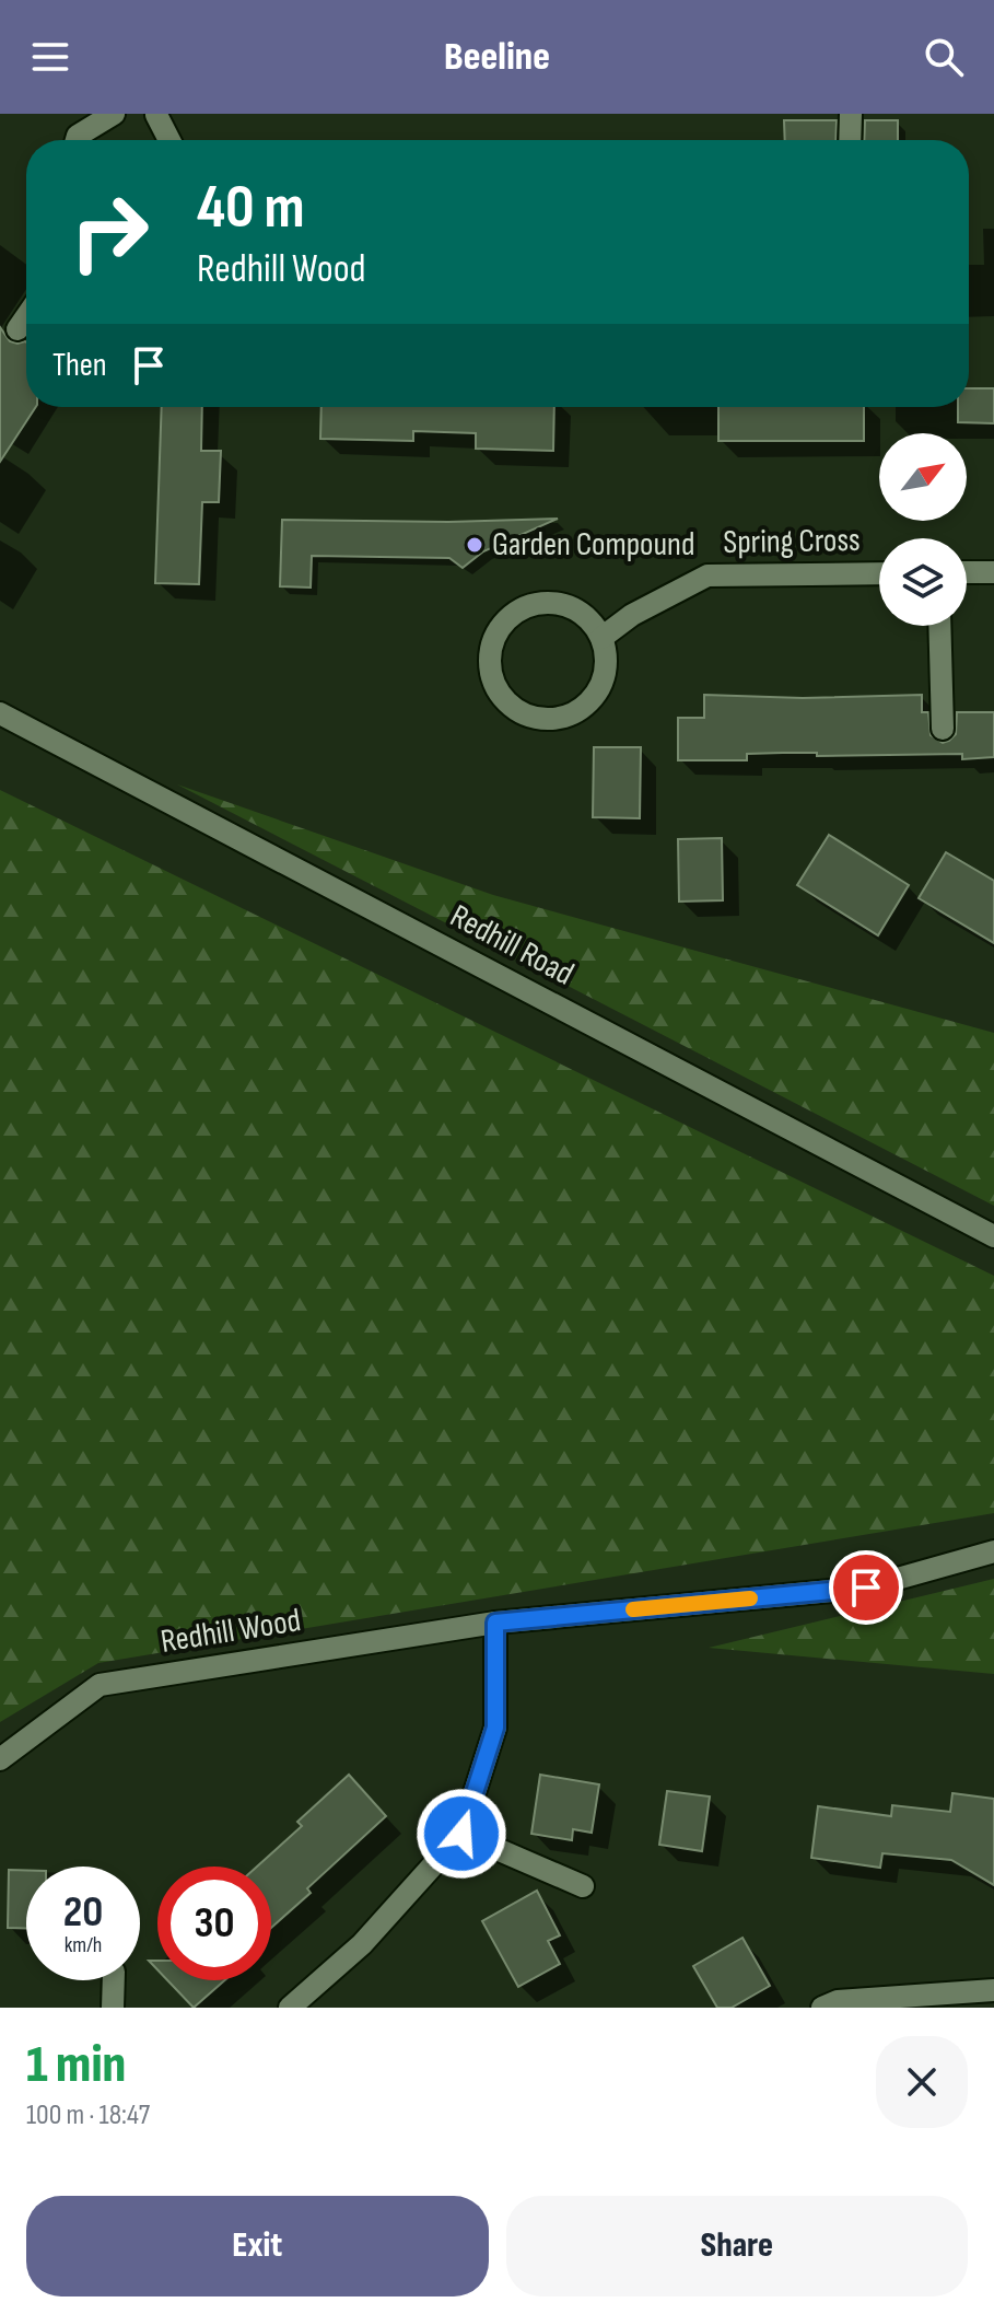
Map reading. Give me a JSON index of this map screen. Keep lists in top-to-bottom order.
{
  "streets": {
    "street": ["Spring Cross", "Redhill Road", "Redhill Wood"]
  },
  "places": ["Garden Compound"],
  "north": "top right",
  "page": {
    "header": "Beeline",
    "turn": ["40 m", "Redhill Wood"],
    "then": "Then",
    "speed": "20 km/h",
    "limit": "30",
    "heading": ["1 min", "100 m · 18:47"],
    "buttons": ["Exit", "Share"]
  }
}
